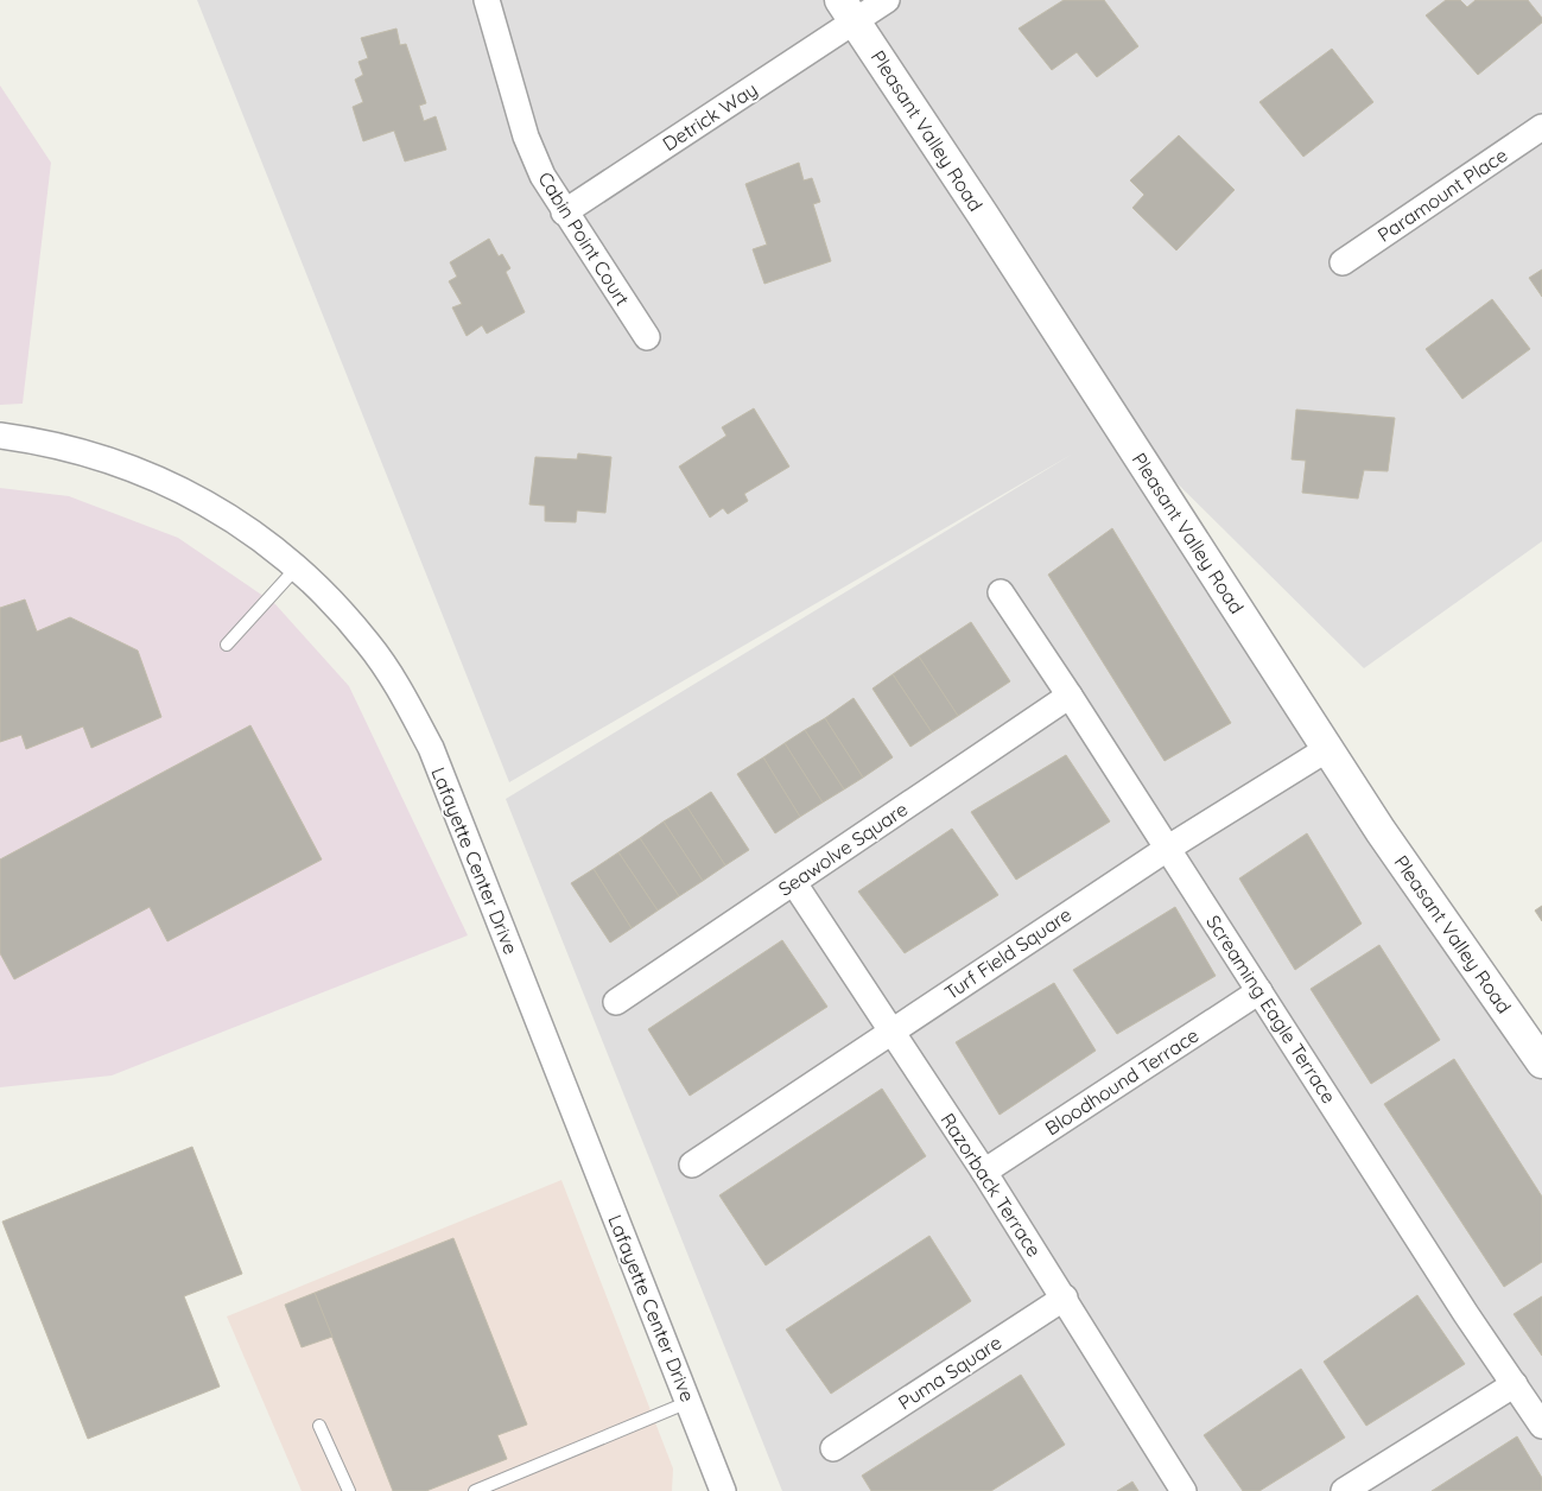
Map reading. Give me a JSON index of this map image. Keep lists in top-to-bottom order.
{
  "streets": {
    "street": [
      "Detrick Way",
      "Pleasant Valley Road",
      "Paramount Place",
      "Cabin Point Court",
      "Seawolve Square",
      "Lafayette Center Drive",
      "Turf Field Square",
      "Screaming Eagle Terrace",
      "Bloodhound Terrace",
      "Razorback Terrace",
      "Puma Square"
    ]
  },
  "crossings": [
    ["Detrick Way", "Pleasant Valley Road"],
    ["Detrick Way", "Cabin Point Court"],
    ["Pleasant Valley Road", "Turf Field Square"],
    ["Seawolve Square", "Screaming Eagle Terrace"],
    ["Seawolve Square", "Razorback Terrace"],
    ["Turf Field Square", "Screaming Eagle Terrace"],
    ["Turf Field Square", "Razorback Terrace"],
    ["Screaming Eagle Terrace", "Bloodhound Terrace"],
    ["Bloodhound Terrace", "Razorback Terrace"],
    ["Razorback Terrace", "Puma Square"]
  ]
}
